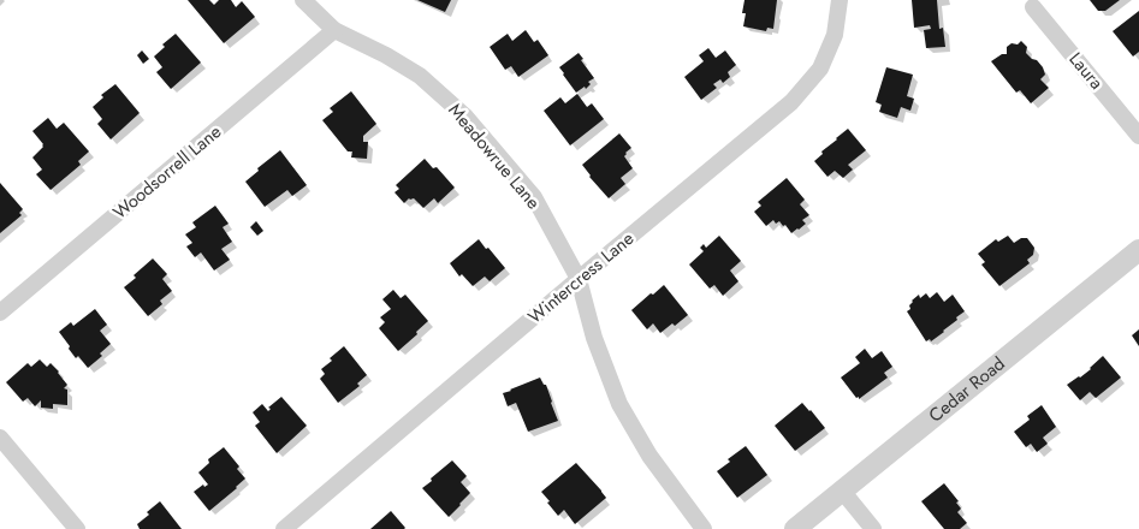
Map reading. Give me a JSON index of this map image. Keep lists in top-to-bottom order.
{
  "streets": {
    "street": [
      "Laura",
      "Meadowrue Lane",
      "Woodsorrell Lane",
      "Wintercress Lane",
      "Cedar Road"
    ]
  },
  "crossings": [
    ["Meadowrue Lane", "Woodsorrell Lane"],
    ["Meadowrue Lane", "Wintercress Lane"]
  ]
}
